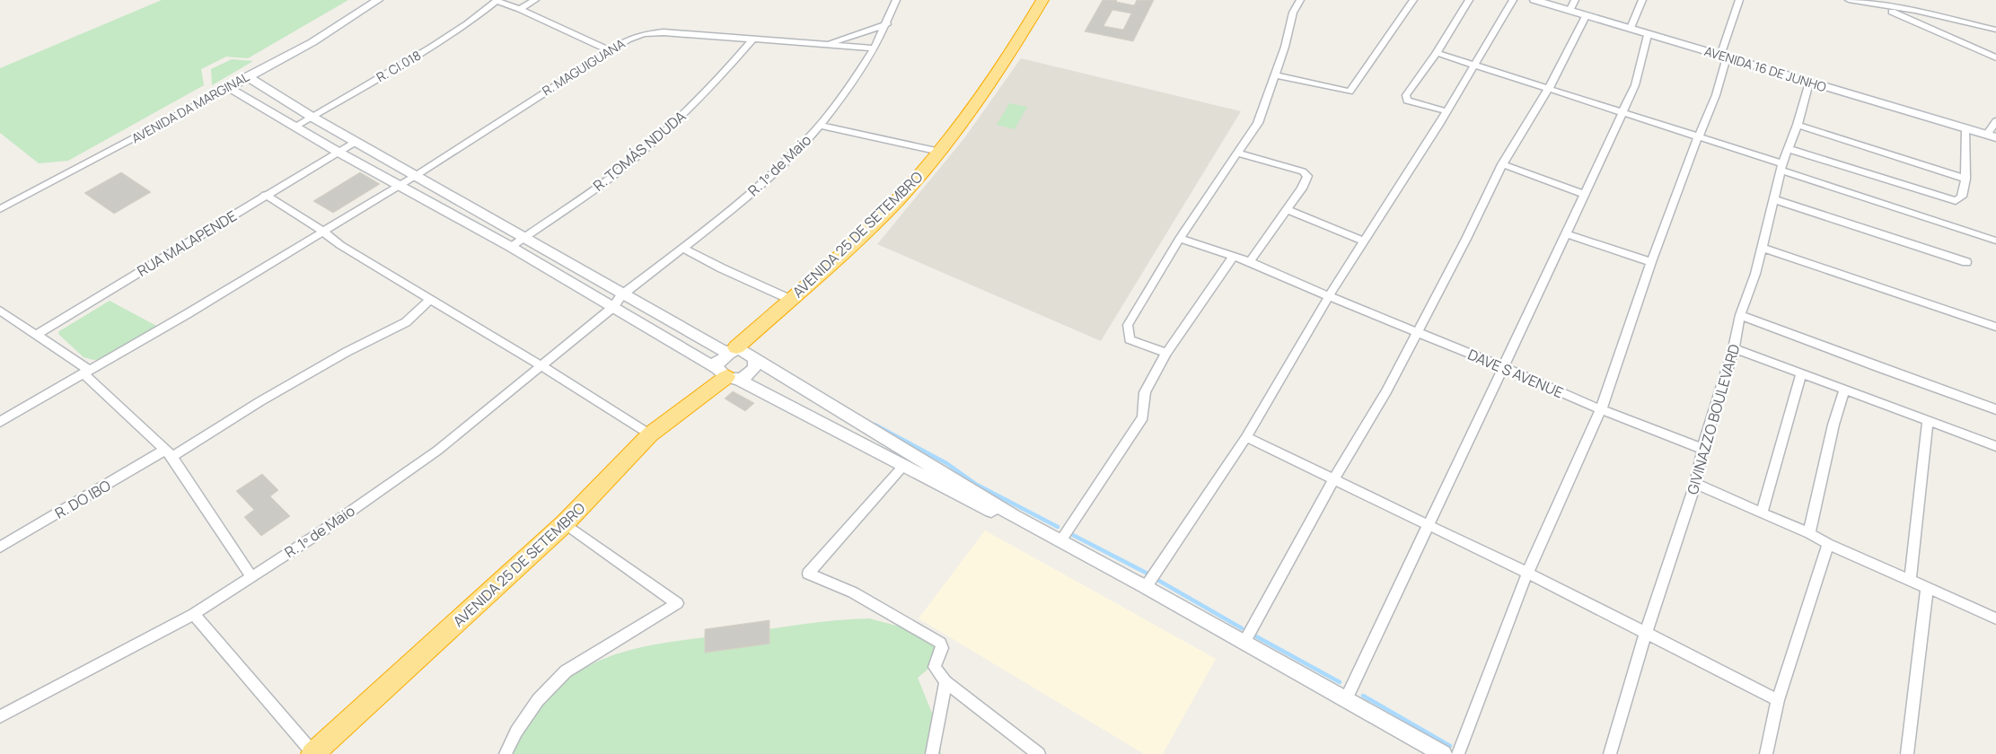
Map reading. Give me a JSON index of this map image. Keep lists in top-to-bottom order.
{
  "streets": {
    "highway": ["AVENIDA 25 DE SETEMBRO"],
    "street": [
      "R. CI.018",
      "R. MAGUIGUANA",
      "AVENIDA 16 DE JUNHO",
      "AVENIDA DA MARGINAL",
      "R. TOMÁS NDUDA",
      "R. 1º de Maio",
      "RUA MALAPENDE",
      "DAVE S AVENUE",
      "GIVINAZZO BOULEVARD",
      "R. DO IBO"
    ]
  },
  "crossings": [
    ["R. MAGUIGUANA", "R. TOMÁS NDUDA"],
    ["R. MAGUIGUANA", "R. 1º de Maio"],
    ["AVENIDA 16 DE JUNHO", "GIVINAZZO BOULEVARD"],
    ["DAVE S AVENUE", "GIVINAZZO BOULEVARD"]
  ]
}
